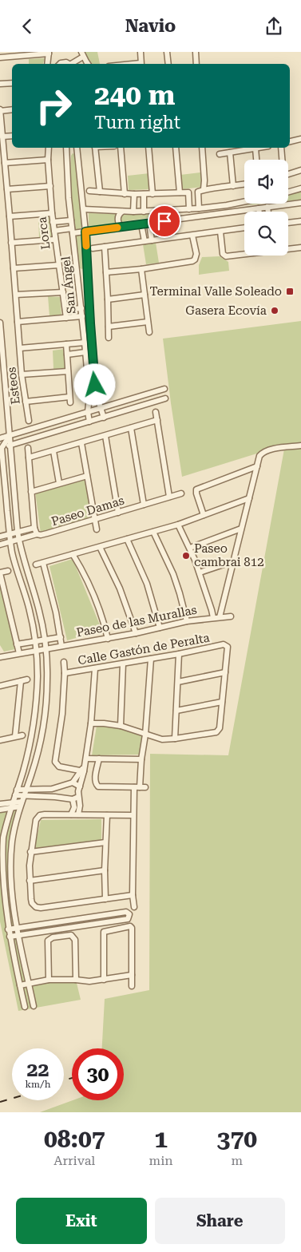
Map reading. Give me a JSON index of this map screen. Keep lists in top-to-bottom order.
{
  "streets": {
    "street": [
      "Lorca",
      "San Ángel",
      "Esteos",
      "Paseo Damas",
      "Paseo de las Murallas",
      "Calle Gastón de Peralta"
    ]
  },
  "places": {
    "transit": ["Terminal Valle Soleado"],
    "other": ["Gasera Ecovía", "Paseo cambrai 812"]
  },
  "page": {
    "header": "Navio",
    "turn": ["240 m", "Turn right"],
    "speed": "22 km/h",
    "limit": "30",
    "eta": [
      "08:07",
      "Arrival",
      "1",
      "min",
      "370",
      "m"
    ],
    "buttons": ["Exit", "Share"]
  }
}
